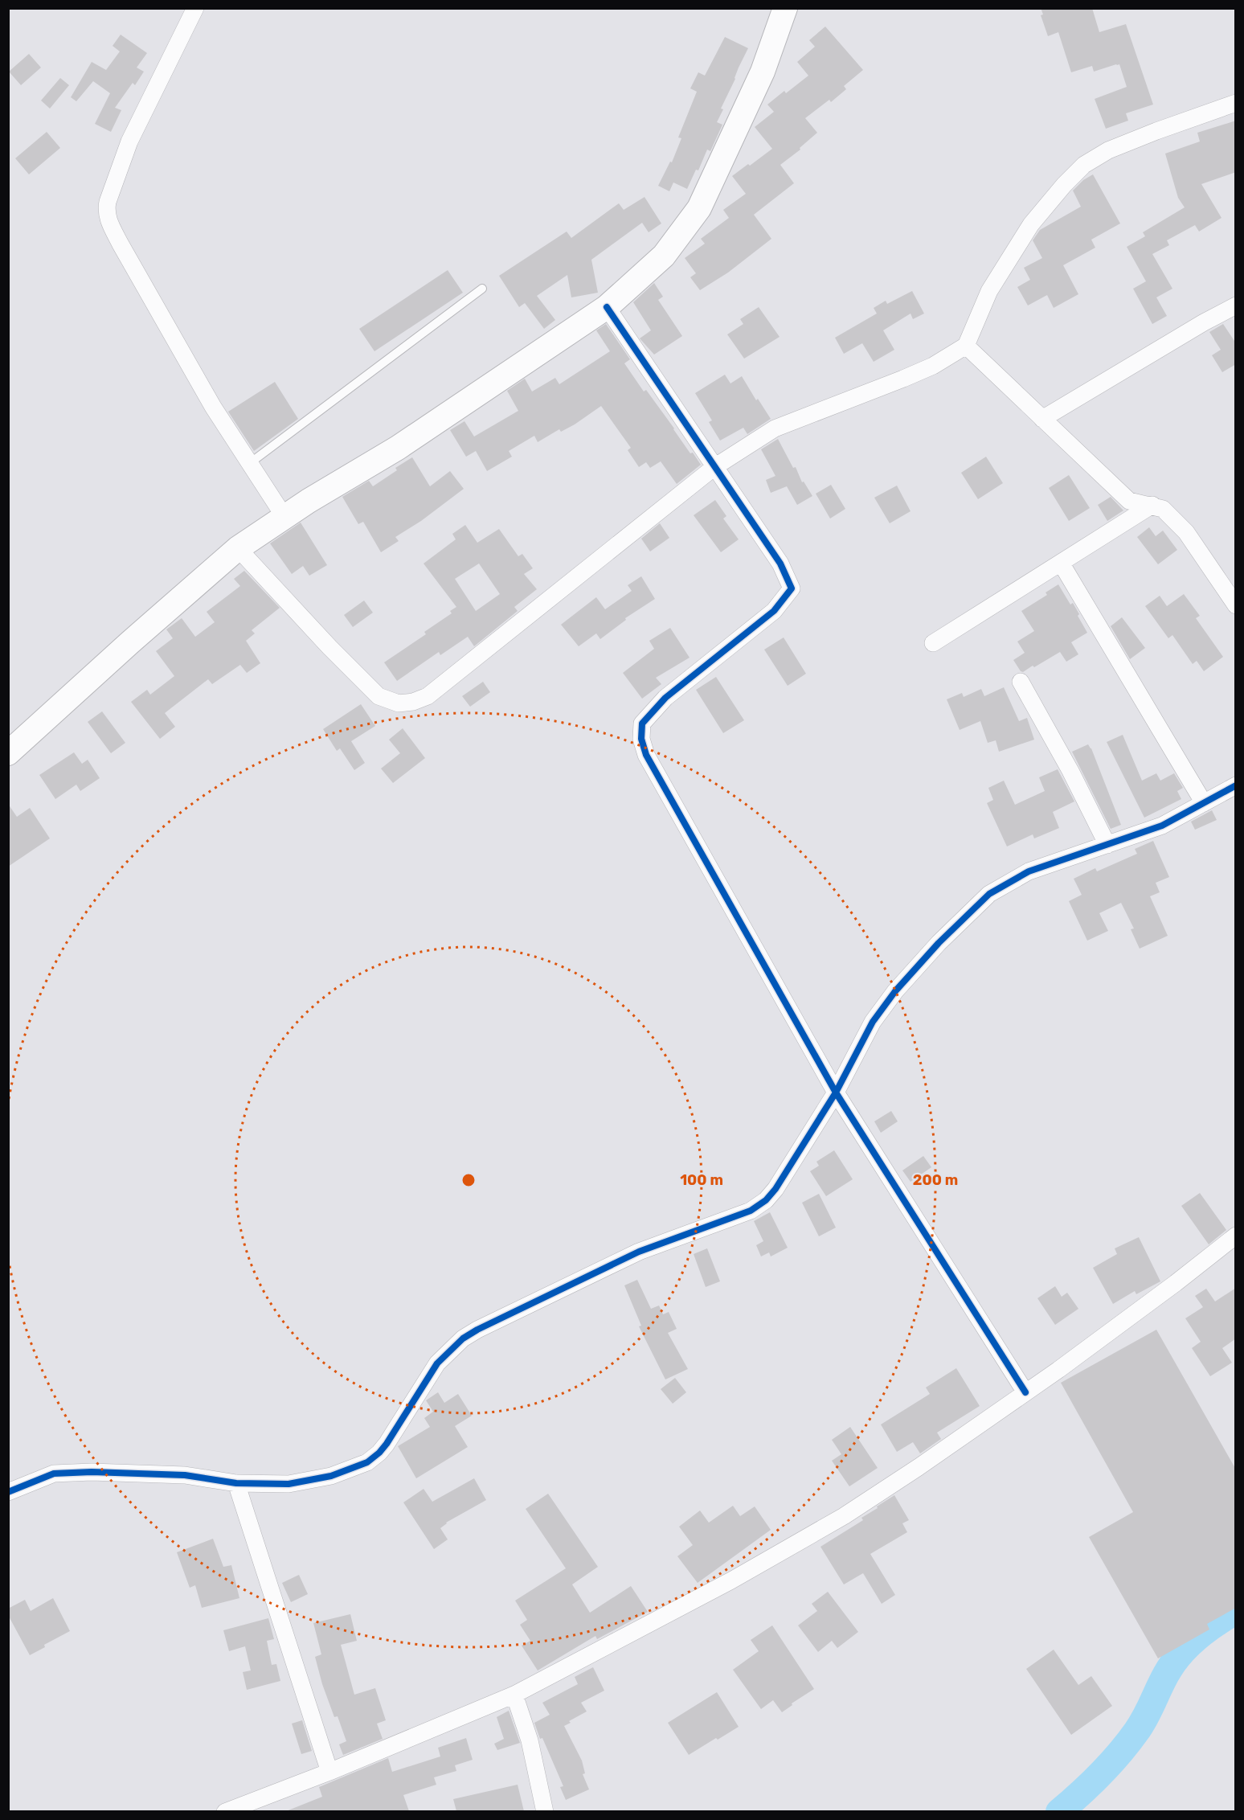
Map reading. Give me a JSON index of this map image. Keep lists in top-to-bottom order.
{
  "rings": ["100 m", "200 m"]
}
